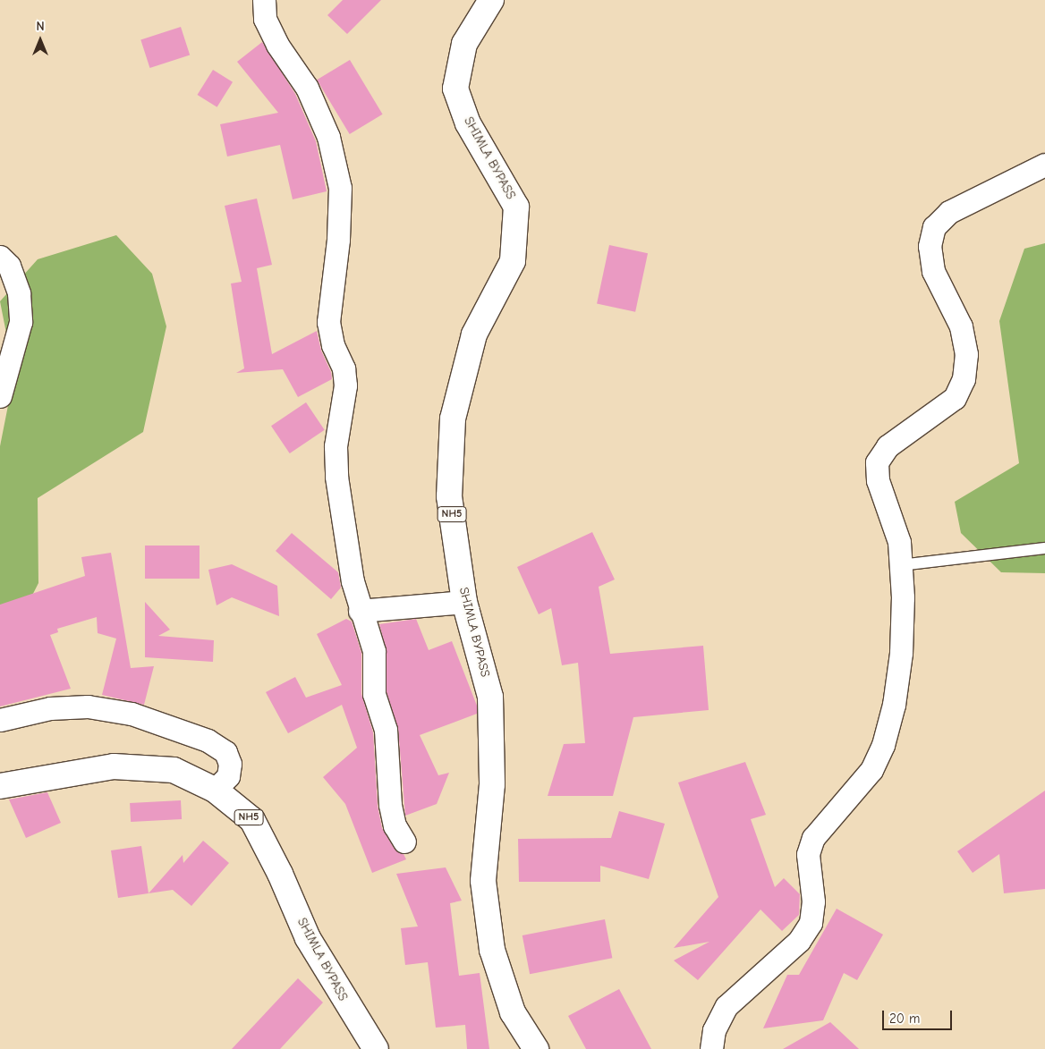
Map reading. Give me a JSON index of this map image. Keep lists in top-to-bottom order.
{
  "streets": {
    "highway": ["SHIMLA BYPASS", "NH5"]
  },
  "scale_bar": "20 m",
  "north": "top"
}
